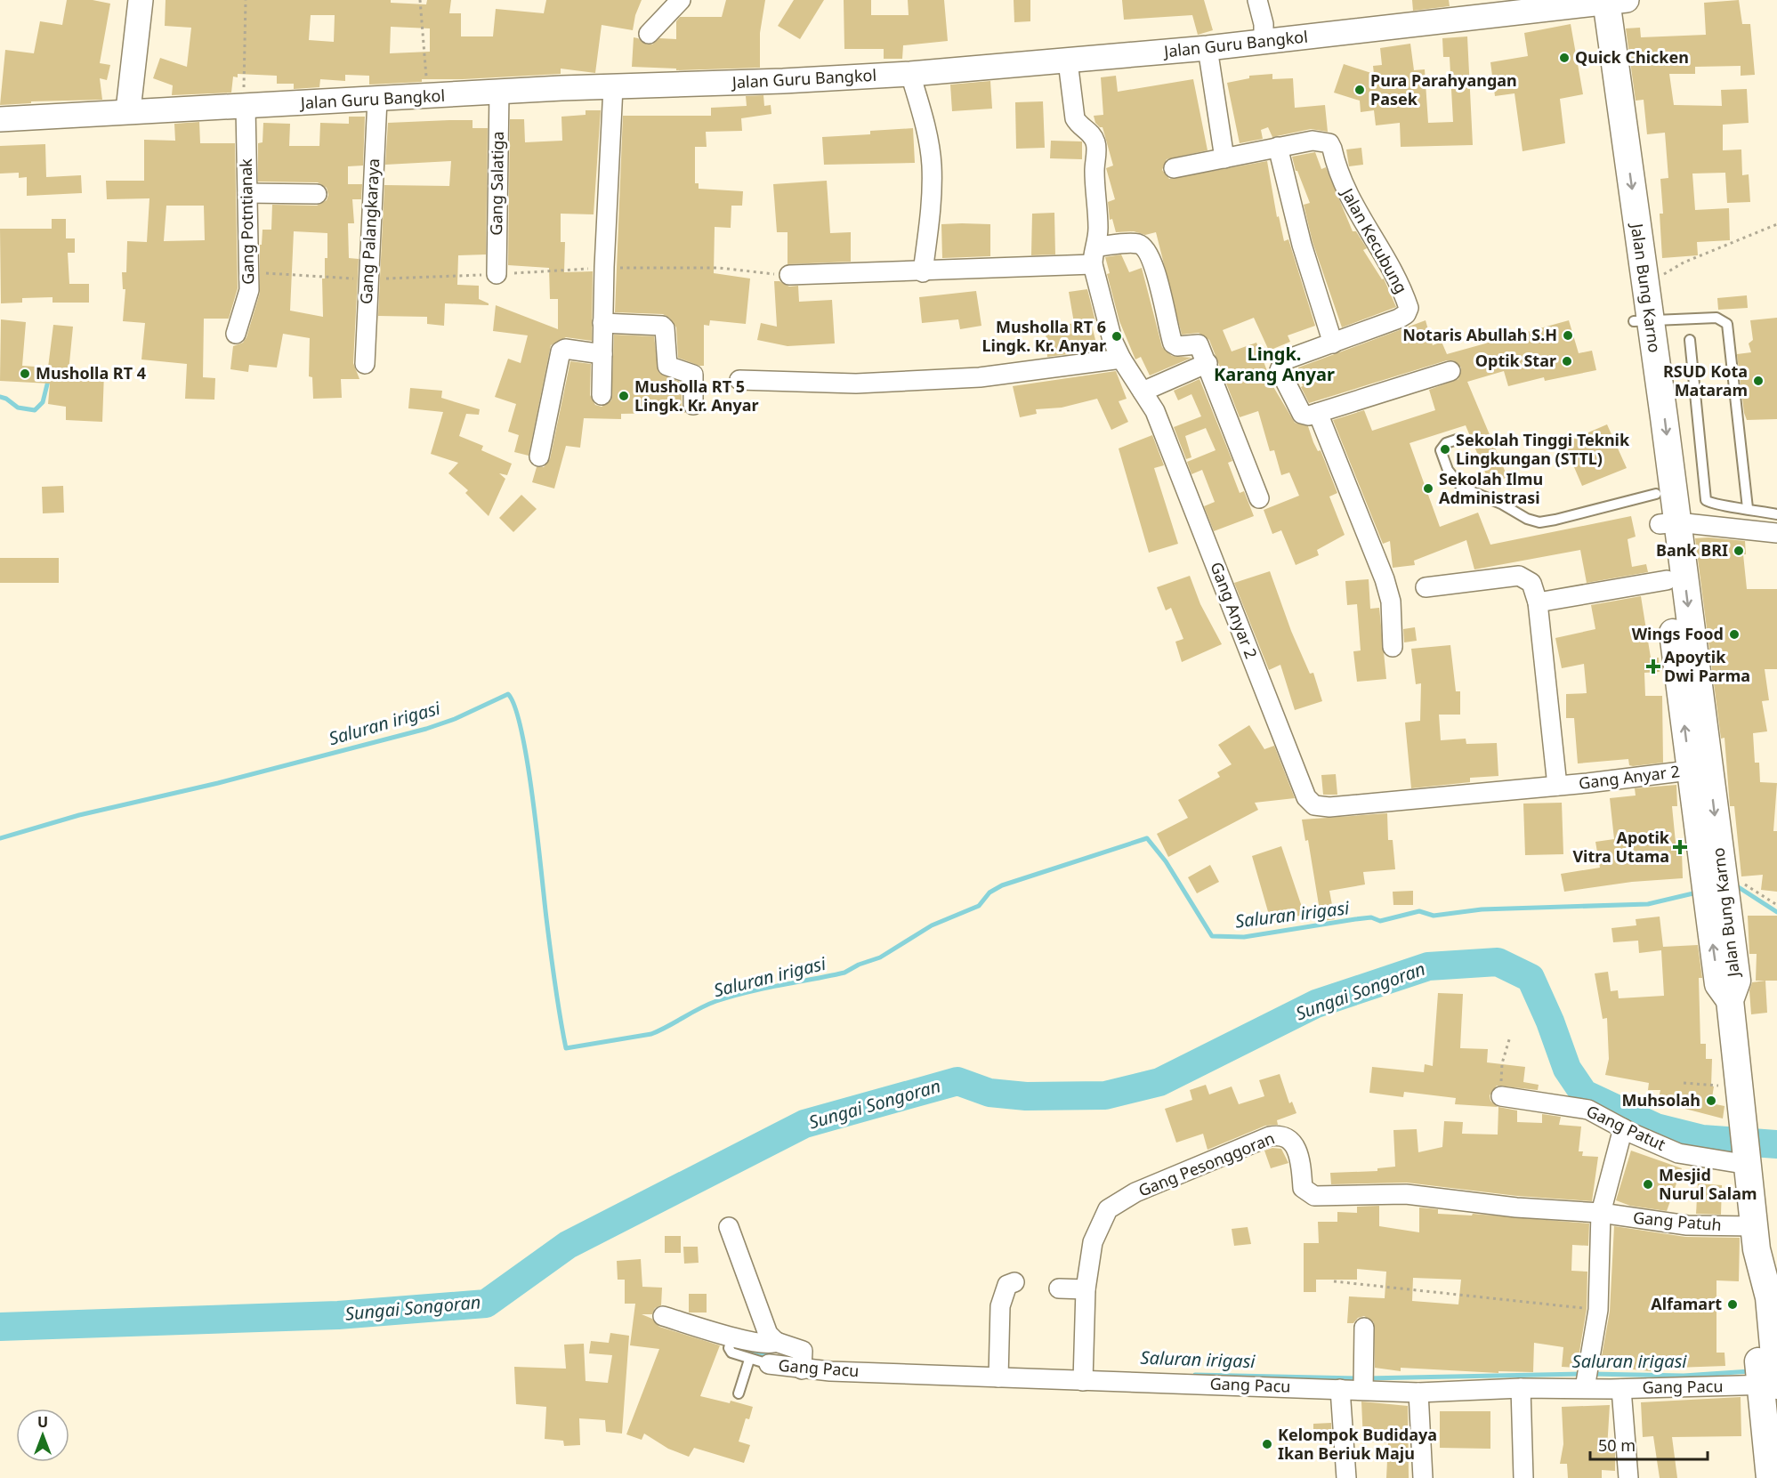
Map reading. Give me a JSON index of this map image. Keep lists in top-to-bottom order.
{
  "streets": {
    "main road": ["Jalan Bung Karno"],
    "street": [
      "Jalan Guru Bangkol",
      "Gang Salatiga",
      "Gang Potntianak",
      "Gang Palangkaraya",
      "Jalan Kecubung",
      "Gang Anyar 2",
      "Gang Patut",
      "Gang Pesonggoran",
      "Gang Patuh",
      "Gang Pacu"
    ]
  },
  "crossings": [
    ["Jalan Guru Bangkol", "Gang Salatiga"],
    ["Jalan Guru Bangkol", "Gang Potntianak"],
    ["Jalan Guru Bangkol", "Gang Palangkaraya"],
    ["Jalan Guru Bangkol", "Jalan Bung Karno"],
    ["Jalan Guru Bangkol", "Gang Anyar 2"],
    ["Jalan Bung Karno", "Gang Anyar 2"],
    ["Jalan Bung Karno", "Gang Patut"],
    ["Gang Pesonggoran", "Gang Patuh"],
    ["Gang Pesonggoran", "Gang Pacu"]
  ],
  "districts": ["Lingk. Karang Anyar"],
  "water": ["Saluran irigasi", "Sungai Songoran"],
  "places": {
    "other": [
      "Quick Chicken",
      "Pura Parahyangan Pasek",
      "Notaris Abullah S.H",
      "Musholla RT 6 Lingk. Kr. Anyar",
      "Optik Star",
      "Musholla RT 4",
      "RSUD Kota Mataram",
      "Musholla RT 5 Lingk. Kr. Anyar",
      "Sekolah Tinggi Teknik Lingkungan (STTL)",
      "Sekolah Ilmu Administrasi",
      "Bank BRI",
      "Wings Food",
      "Muhsolah",
      "Mesjid Nurul Salam",
      "Alfamart",
      "Kelompok Budidaya Ikan Beriuk Maju"
    ],
    "health": ["Apoytik Dwi Parma", "Apotik Vitra Utama"]
  },
  "scale_bar": "50 m",
  "north": "top"
}
